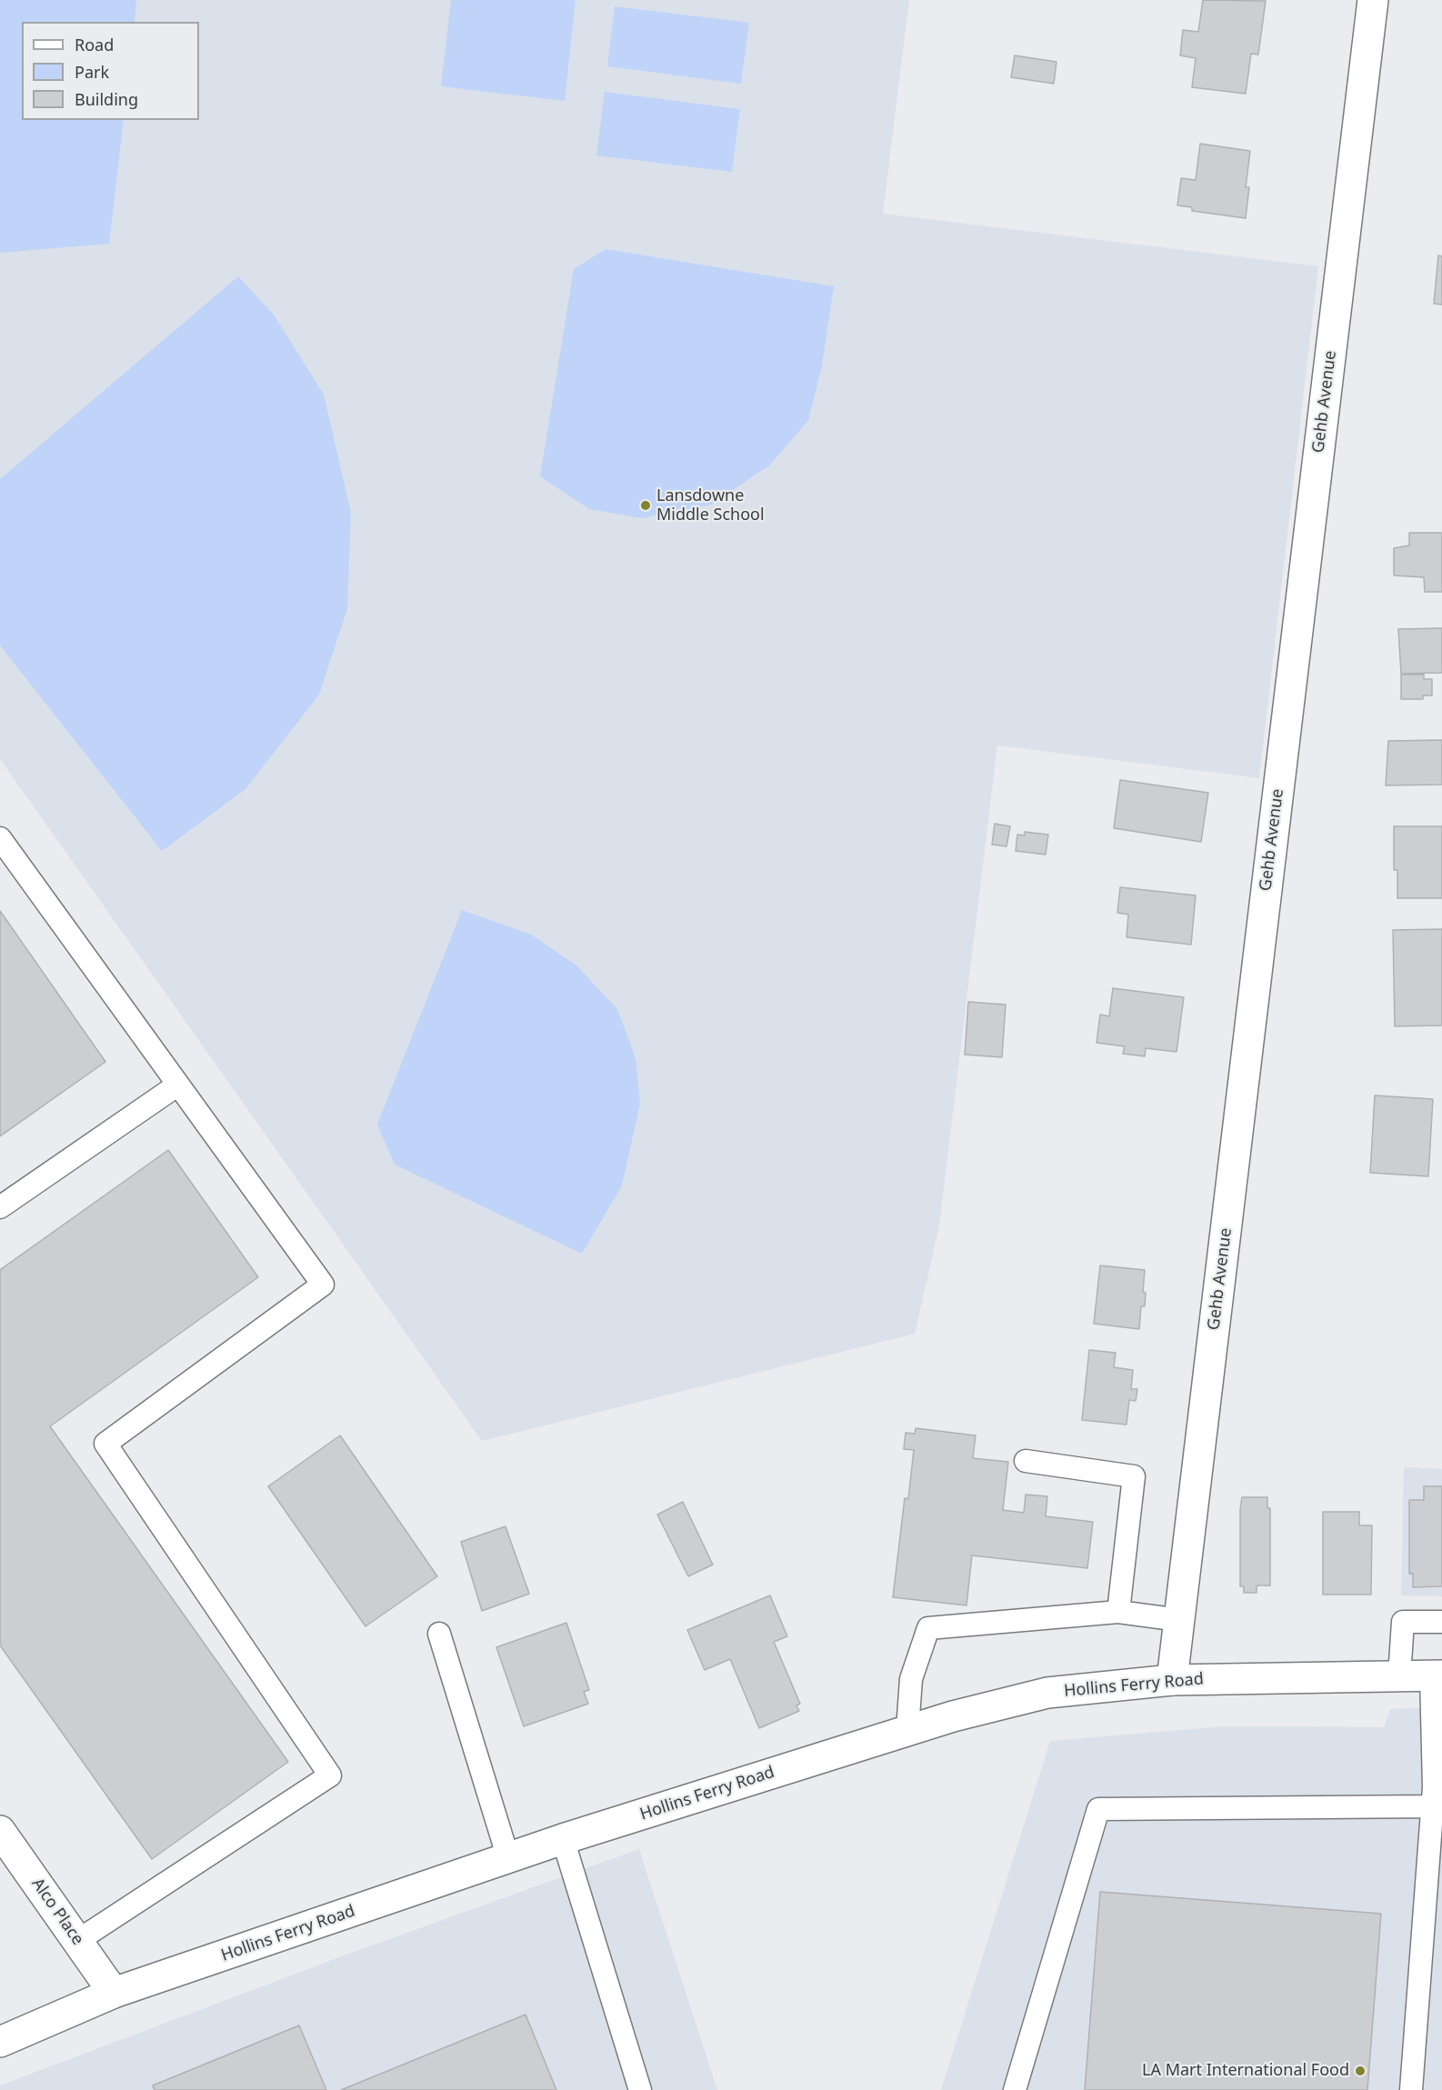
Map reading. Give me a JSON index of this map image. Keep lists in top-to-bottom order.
{
  "streets": {
    "street": ["Gehb Avenue", "Hollins Ferry Road", "Alco Place"]
  },
  "crossings": [
    ["Gehb Avenue", "Hollins Ferry Road"],
    ["Hollins Ferry Road", "Alco Place"]
  ],
  "places": ["Lansdowne Middle School", "LA Mart International Food"],
  "legend": ["Road", "Park", "Building"]
}
